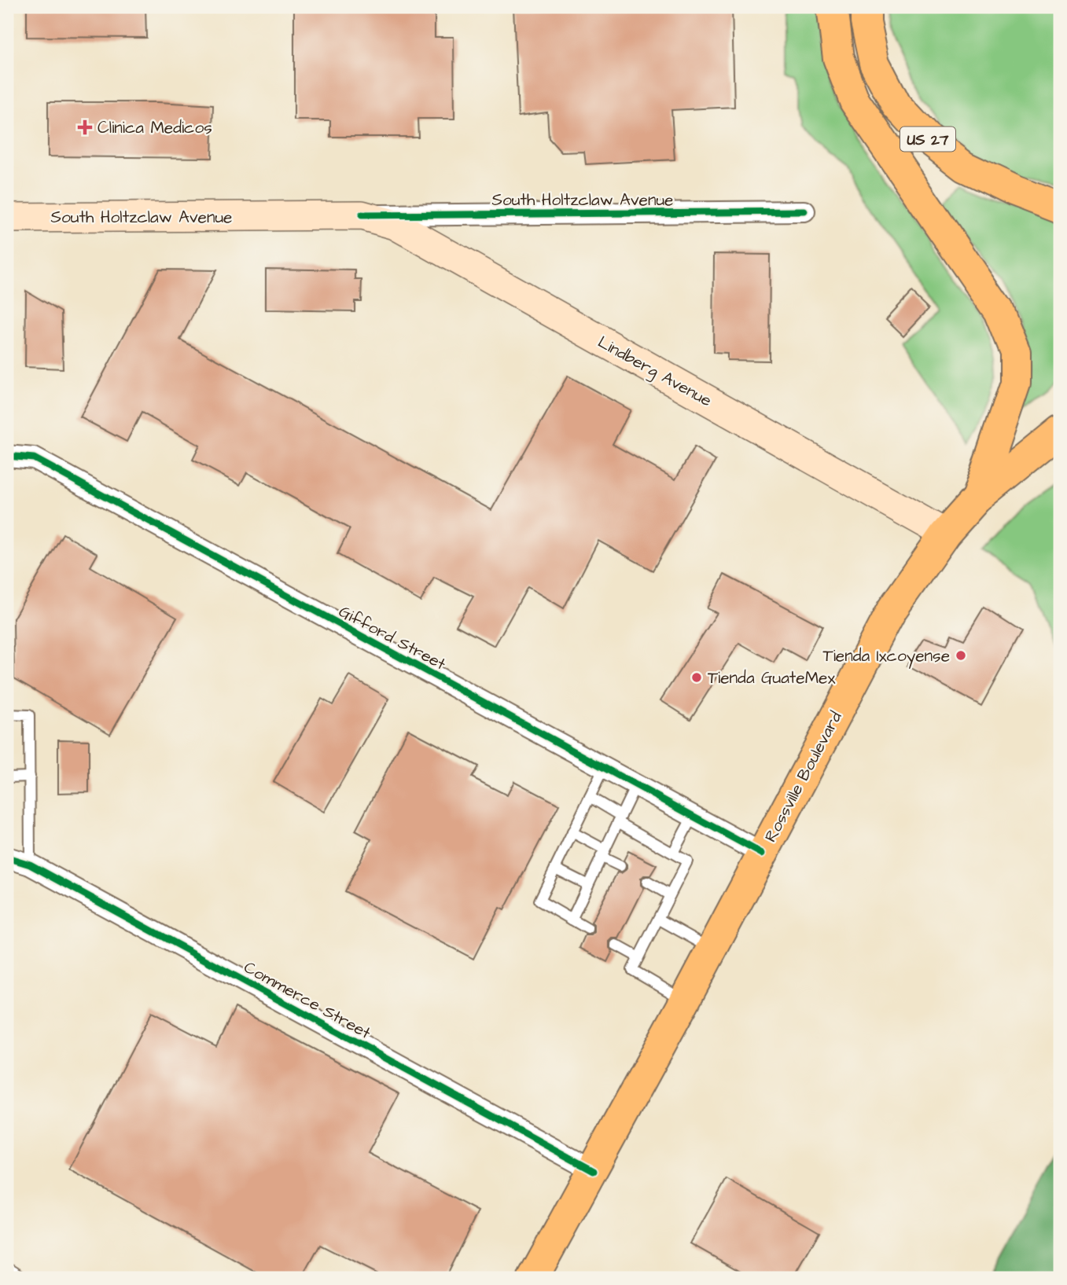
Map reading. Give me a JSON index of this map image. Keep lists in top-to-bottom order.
{
  "streets": {
    "main road": [
      "US 27",
      "South Holtzclaw Avenue",
      "Lindberg Avenue",
      "Rossville Boulevard"
    ],
    "street": ["Gifford Street", "Commerce Street"]
  },
  "crossings": [
    ["South Holtzclaw Avenue", "Lindberg Avenue"],
    ["Lindberg Avenue", "Rossville Boulevard"],
    ["Gifford Street", "Rossville Boulevard"],
    ["Rossville Boulevard", "Commerce Street"]
  ],
  "places": {
    "health": ["Clinica Medicos"],
    "other": ["Tienda Ixcoyense", "Tienda GuateMex"]
  }
}
